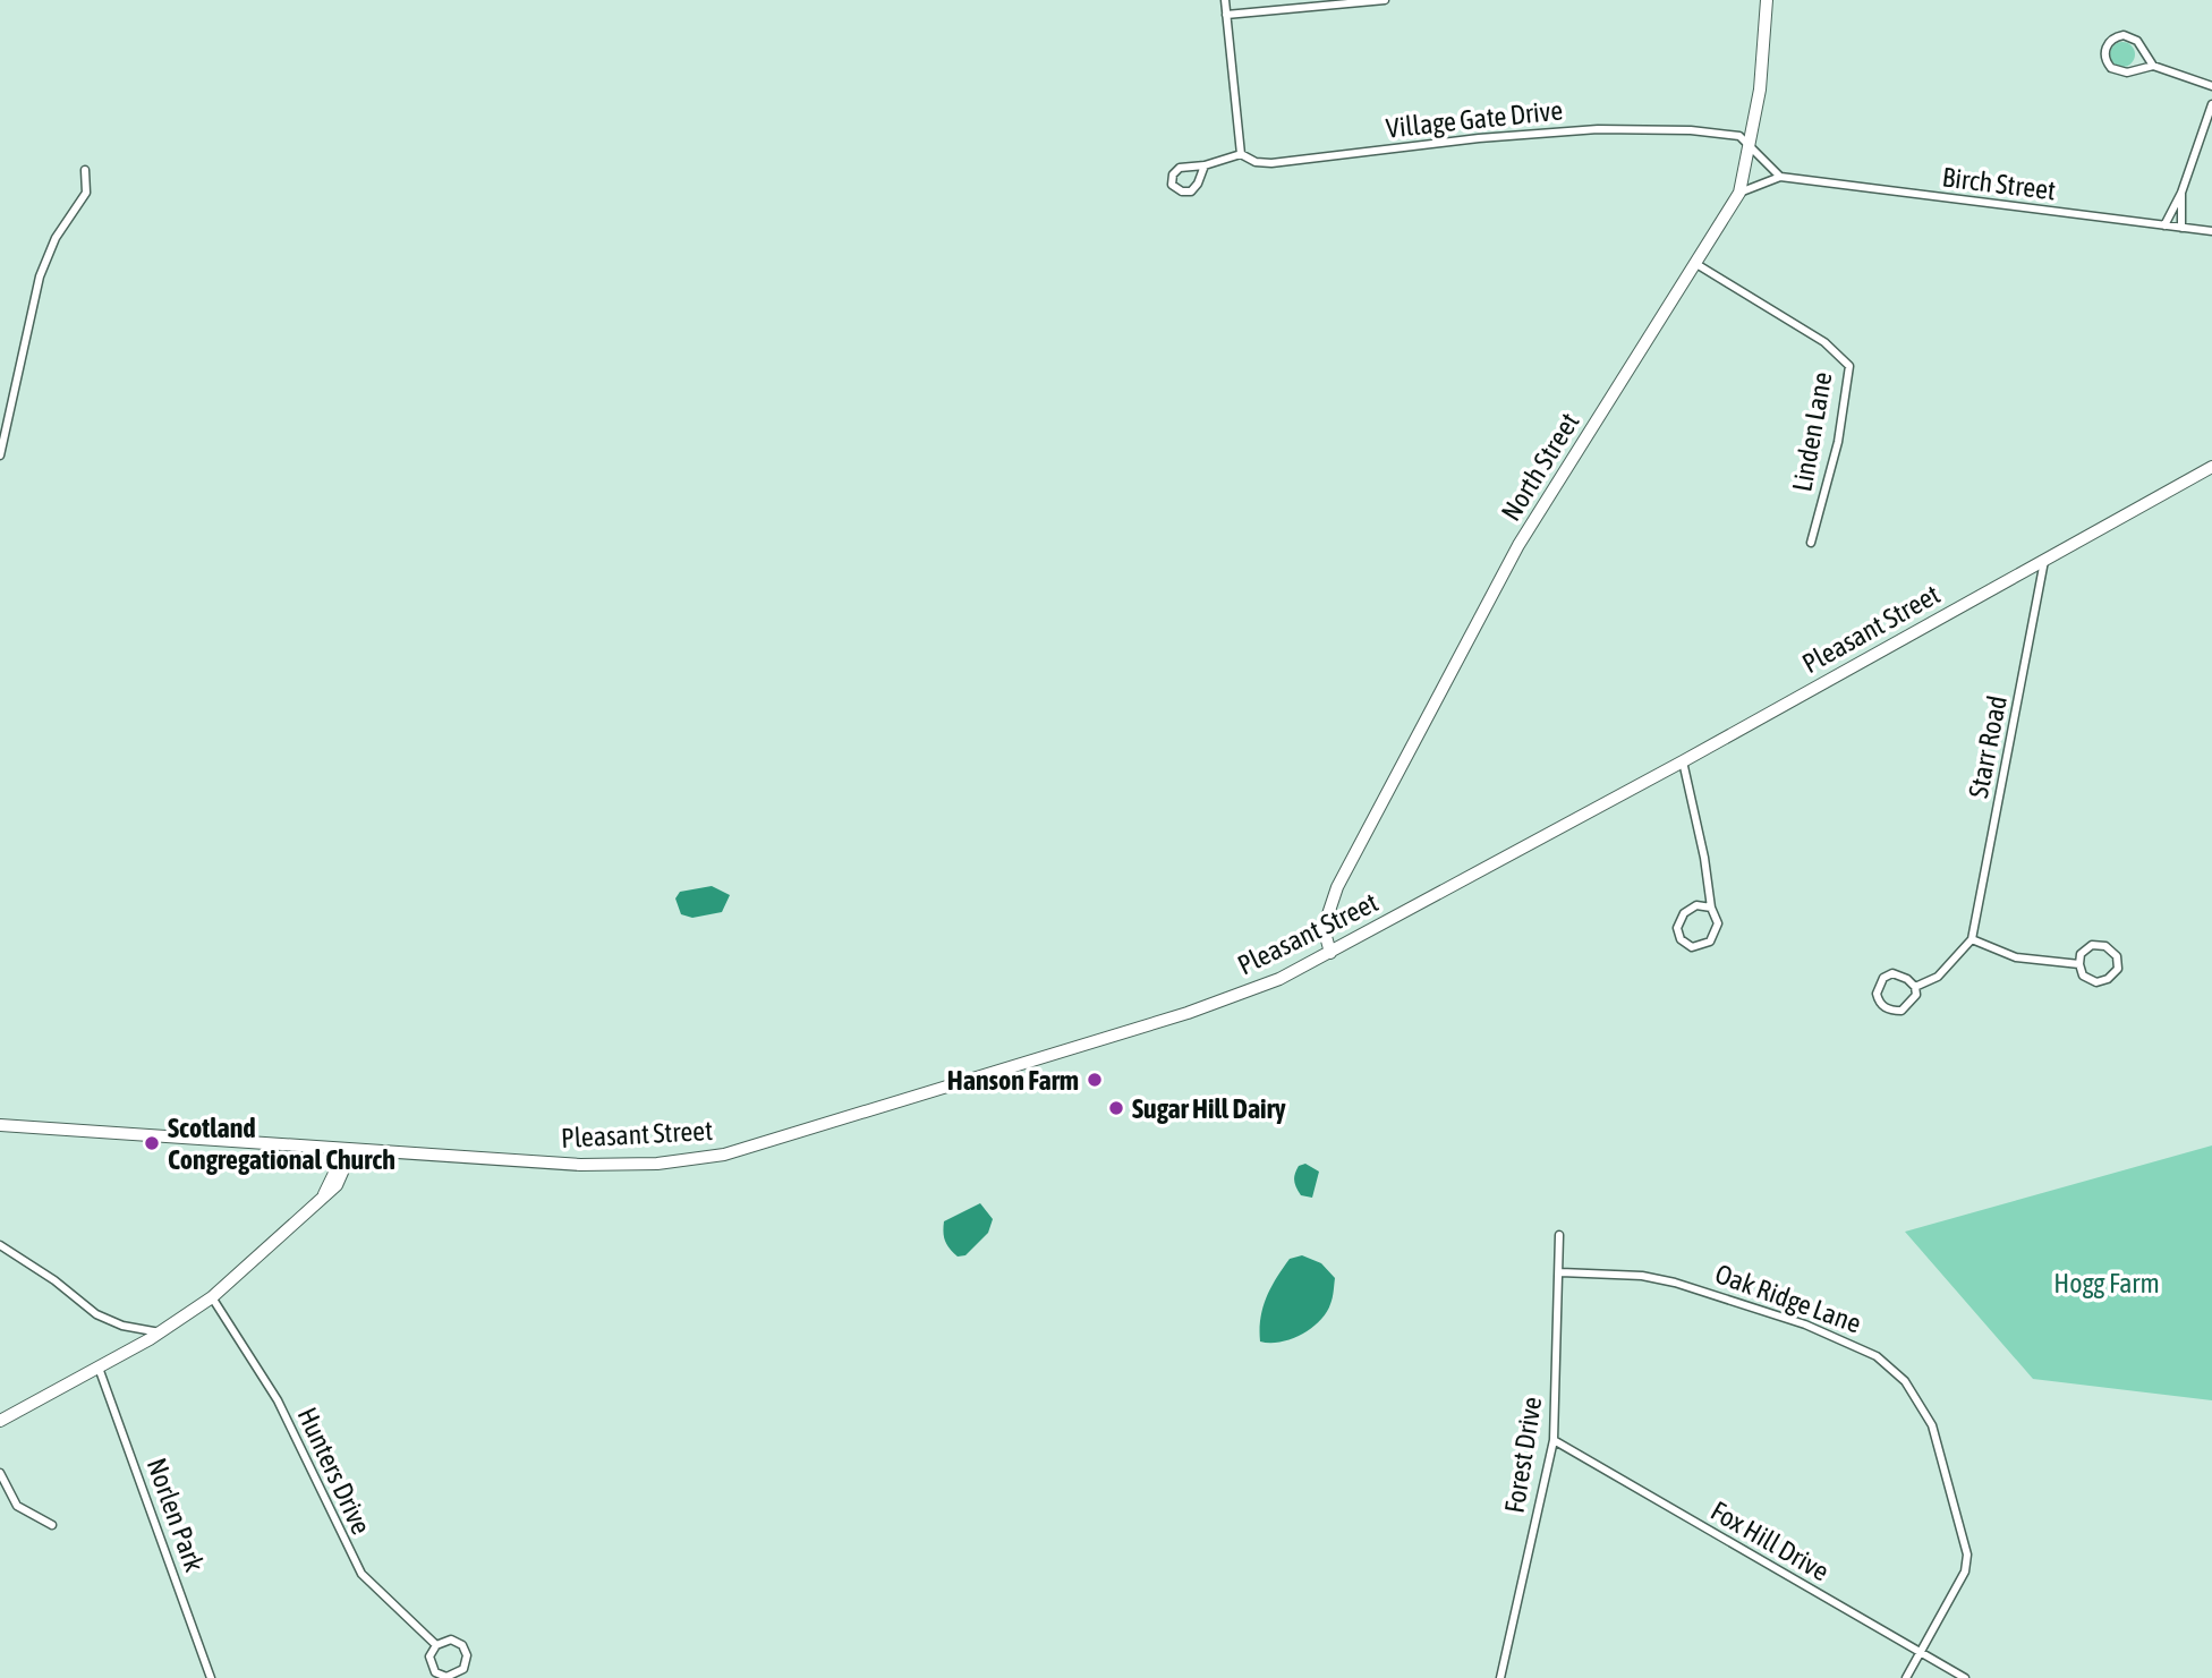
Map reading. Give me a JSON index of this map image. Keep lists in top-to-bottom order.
{
  "streets": {
    "main road": ["North Street", "Pleasant Street"],
    "street": [
      "Village Gate Drive",
      "Birch Street",
      "Linden Lane",
      "Starr Road",
      "Oak Ridge Lane",
      "Forest Drive",
      "Hunters Drive",
      "Norlen Park",
      "Fox Hill Drive"
    ]
  },
  "crossings": [
    ["Village Gate Drive", "North Street"],
    ["Birch Street", "North Street"],
    ["Linden Lane", "North Street"],
    ["North Street", "Pleasant Street"],
    ["Pleasant Street", "Starr Road"],
    ["Oak Ridge Lane", "Forest Drive"],
    ["Oak Ridge Lane", "Fox Hill Drive"],
    ["Forest Drive", "Fox Hill Drive"]
  ],
  "parks": ["Hogg Farm"],
  "places": ["Hanson Farm", "Sugar Hill Dairy", "Scotland Congregational Church"]
}
